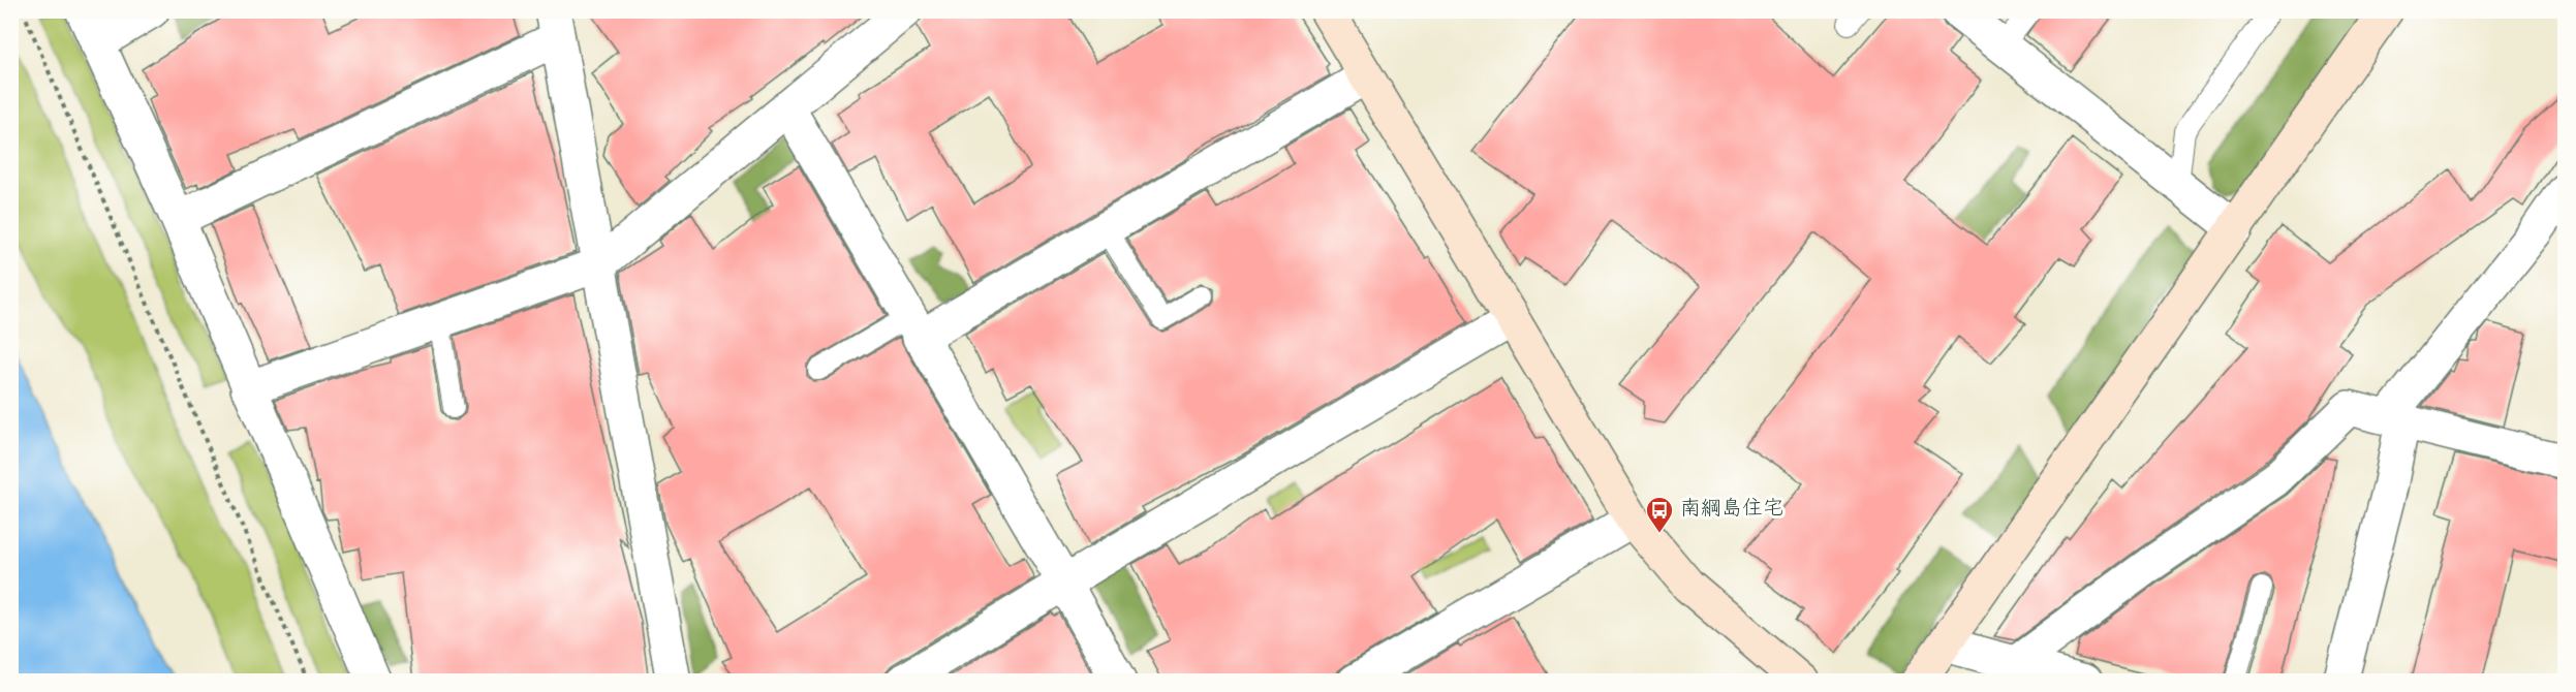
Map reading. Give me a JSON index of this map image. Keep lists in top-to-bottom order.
{
  "places": {
    "bus stop": ["南綱島住宅"]
  }
}
